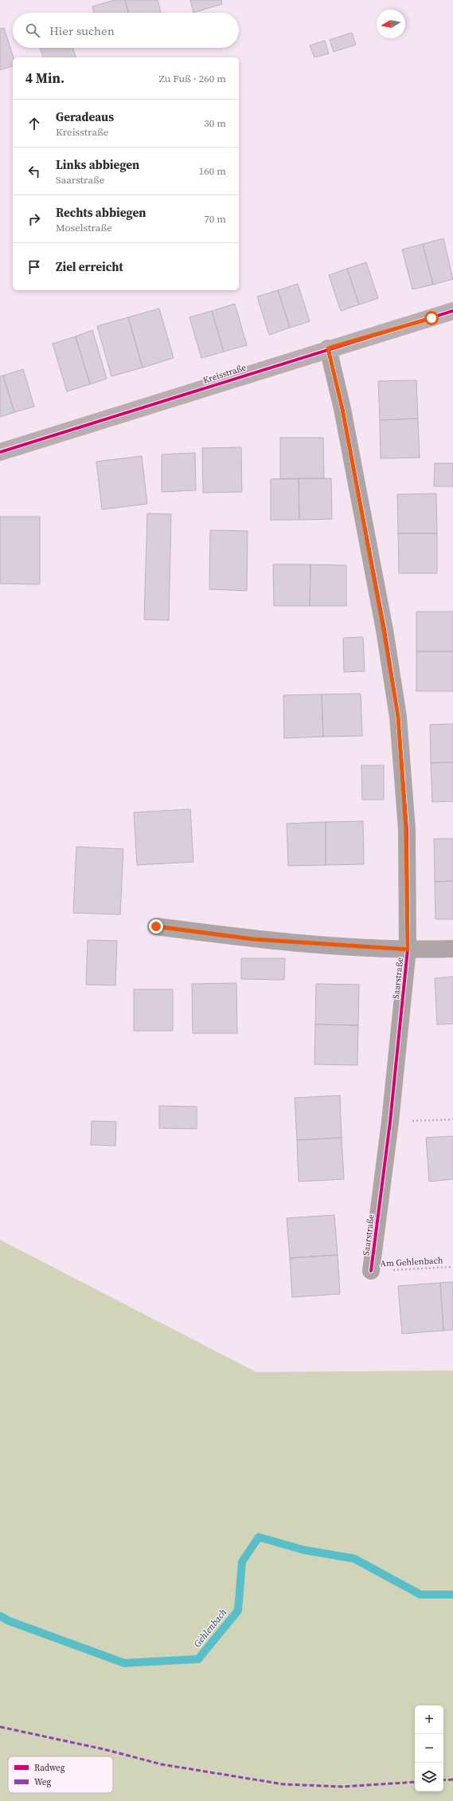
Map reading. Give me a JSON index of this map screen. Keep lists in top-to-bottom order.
{
  "streets": {
    "street": ["Kreisstraße", "Saarstraße"],
    "path": ["Am Gehlenbach"]
  },
  "crossings": [
    ["Kreisstraße", "Saarstraße"],
    ["Saarstraße", "Am Gehlenbach"]
  ],
  "water": ["Gehlenbach"],
  "legend": ["Radweg", "Weg"],
  "north": "left",
  "page": {
    "search": "Hier suchen",
    "heading": ["4 Min.", "Zu Fuß · 260 m"],
    "list": [
      ["Geradeaus", "Kreisstraße", "30 m"],
      ["Links abbiegen", "Saarstraße", "160 m"],
      ["Rechts abbiegen", "Moselstraße", "70 m"],
      "Ziel erreicht"
    ],
    "map_buttons": ["+", "−"]
  }
}
